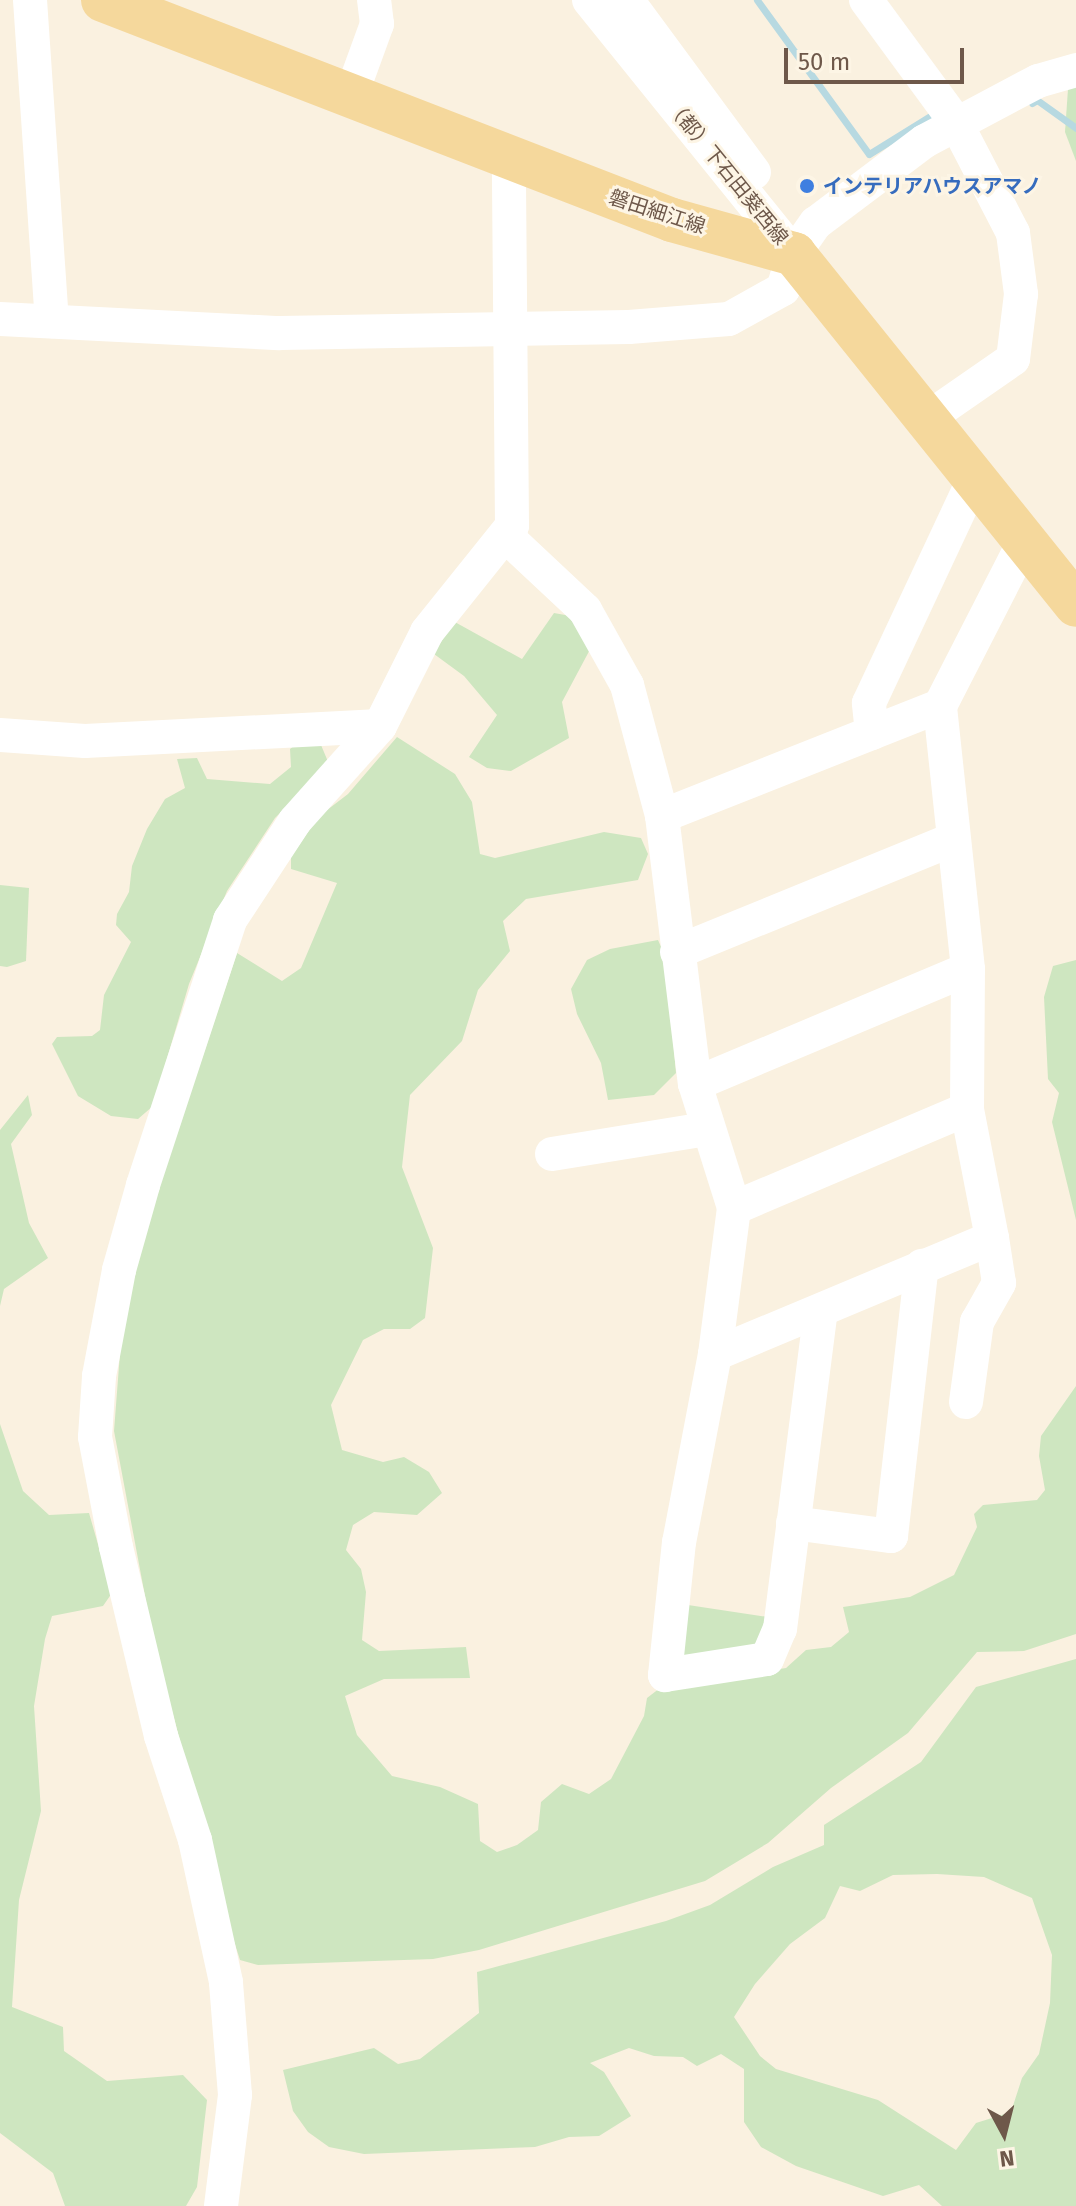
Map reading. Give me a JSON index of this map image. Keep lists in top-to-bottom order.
{
  "streets": {
    "main road": ["磐田細江線"],
    "street": ["（都）下石田葵西線"]
  },
  "crossings": [
    ["（都）下石田葵西線", "磐田細江線"]
  ],
  "places": ["インテリアハウスアマノ"],
  "scale_bar": "50 m",
  "north": "bottom"
}
